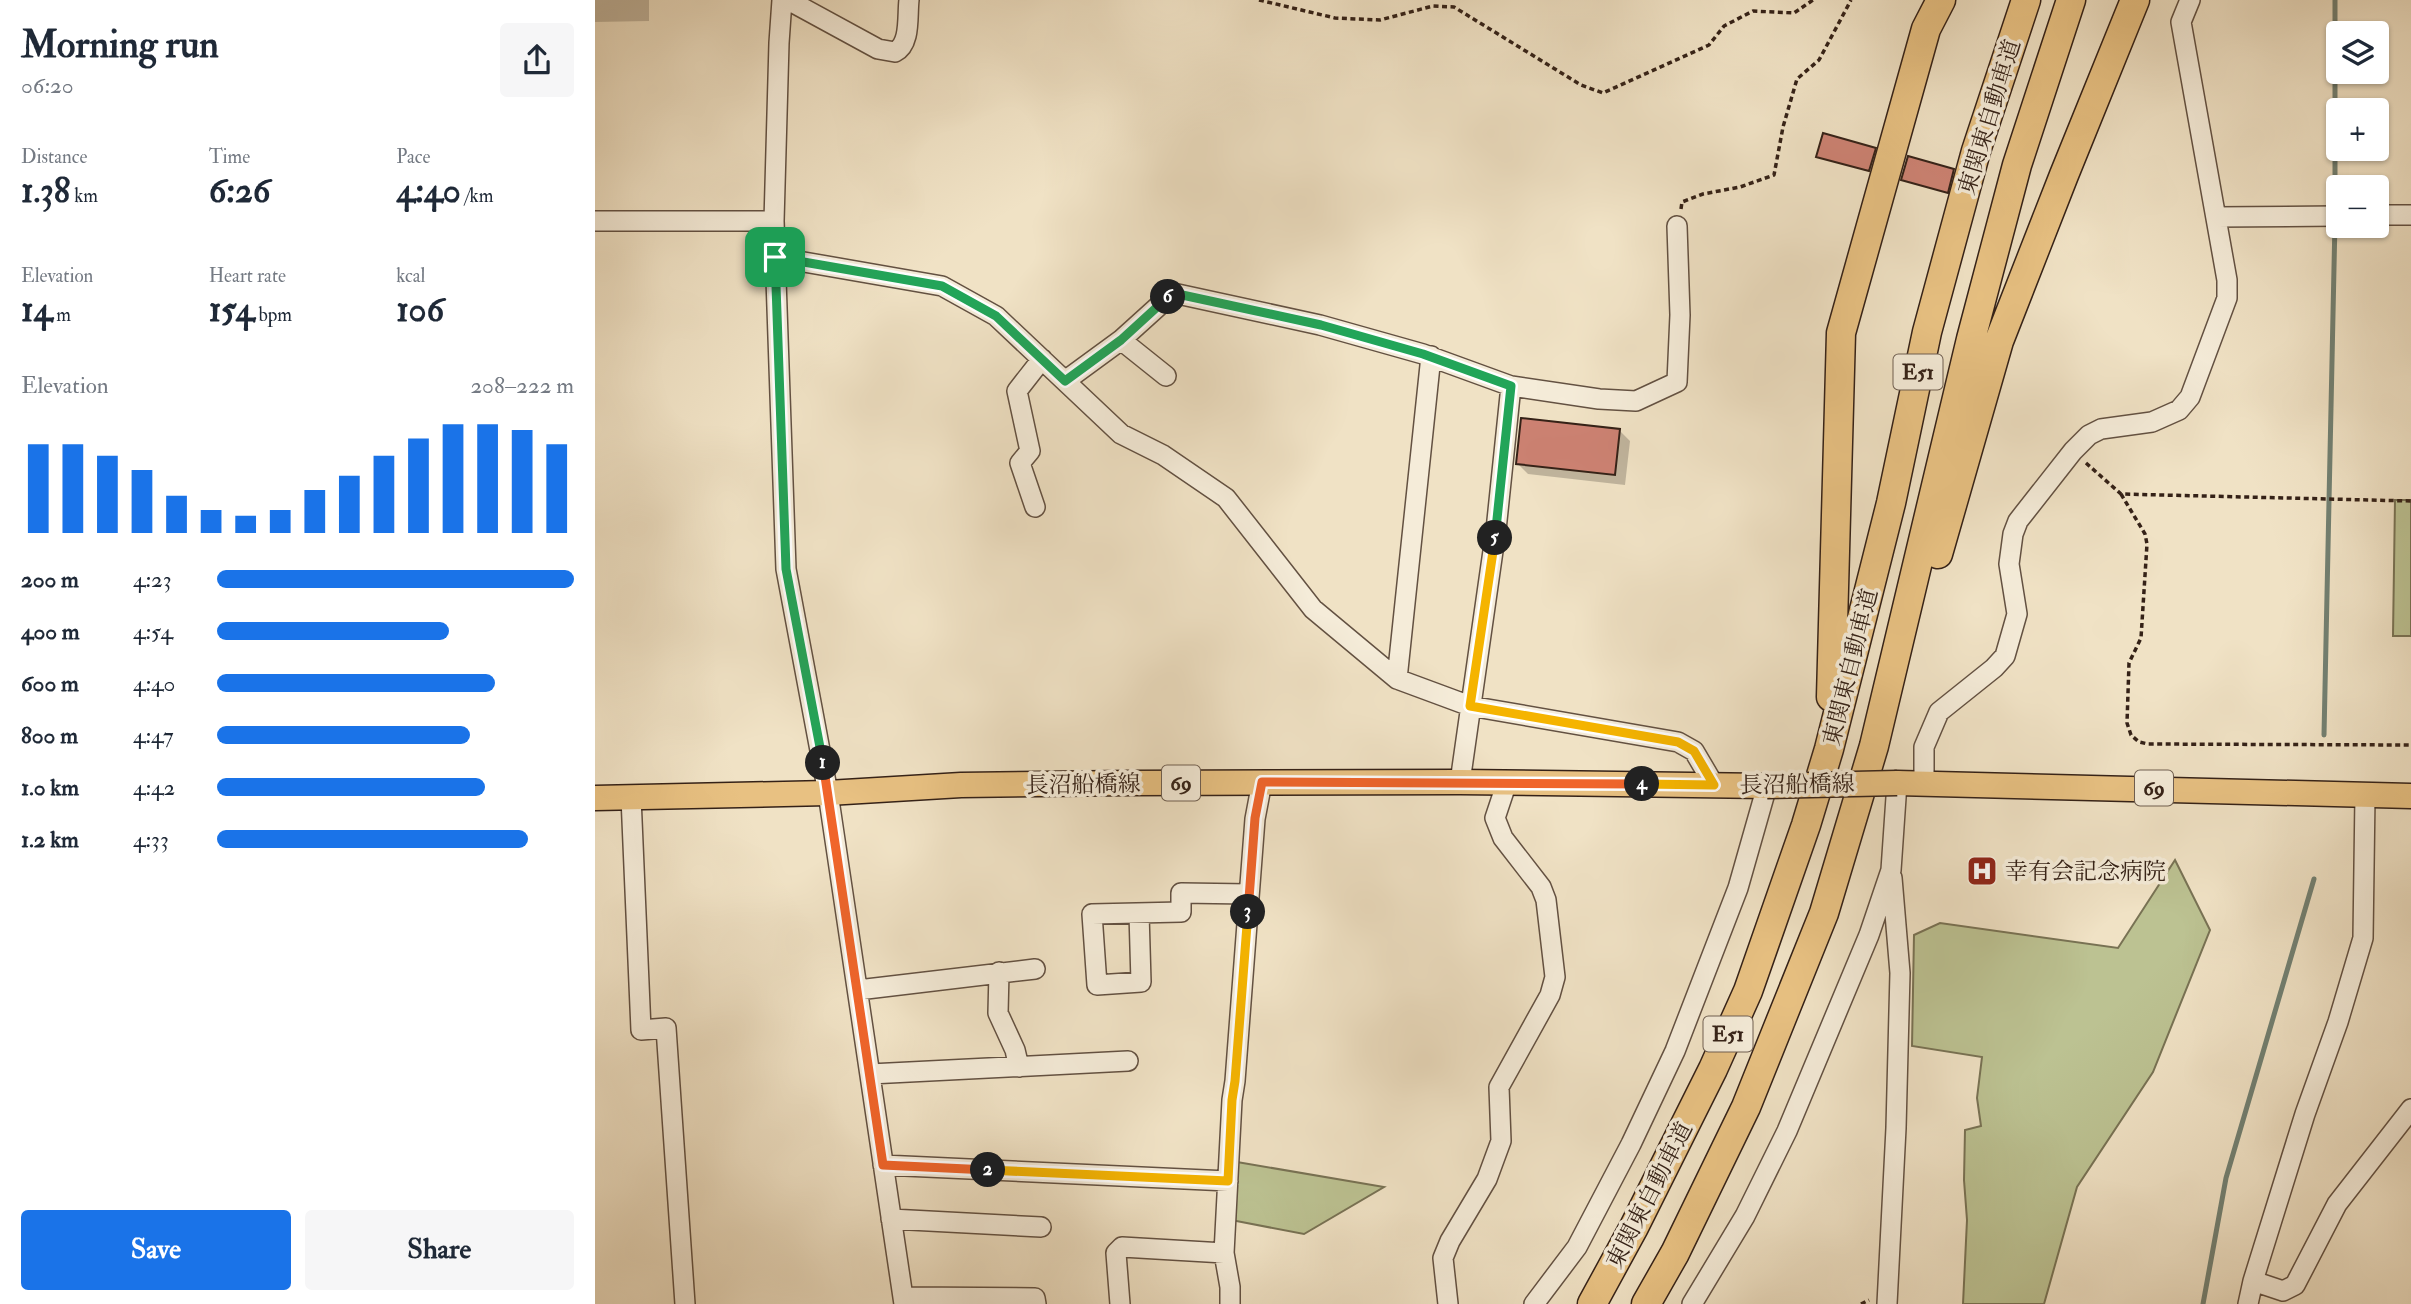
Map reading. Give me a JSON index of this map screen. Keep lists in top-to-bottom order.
{
  "streets": {
    "highway": ["東関東自動車道", "E51"],
    "main road": ["69", "長沼船橋線"]
  },
  "places": {
    "hospital": ["幸有会記念病院"]
  },
  "page": {
    "heading": ["Morning run", "06:20"],
    "map_buttons": ["+", "−"],
    "stats": [
      ["Distance", "1.38 km"],
      ["Time", "6:26"],
      ["Pace", "4:40 /km"],
      ["Elevation", "14 m"],
      ["Heart rate", "154 bpm"],
      ["kcal", "106"]
    ],
    "pins": [
      "6",
      "5",
      "1",
      "4",
      "3",
      "2"
    ],
    "chart": ["Elevation", "208–222 m"],
    "list": [
      {
        "name": "200 m",
        "note": "4:23"
      },
      {
        "name": "400 m",
        "note": "4:54"
      },
      {
        "name": "600 m",
        "note": "4:40"
      },
      {
        "name": "800 m",
        "note": "4:47"
      },
      {
        "name": "1.0 km",
        "note": "4:42"
      },
      {
        "name": "1.2 km",
        "note": "4:33"
      }
    ],
    "buttons": ["Save", "Share"]
  }
}
